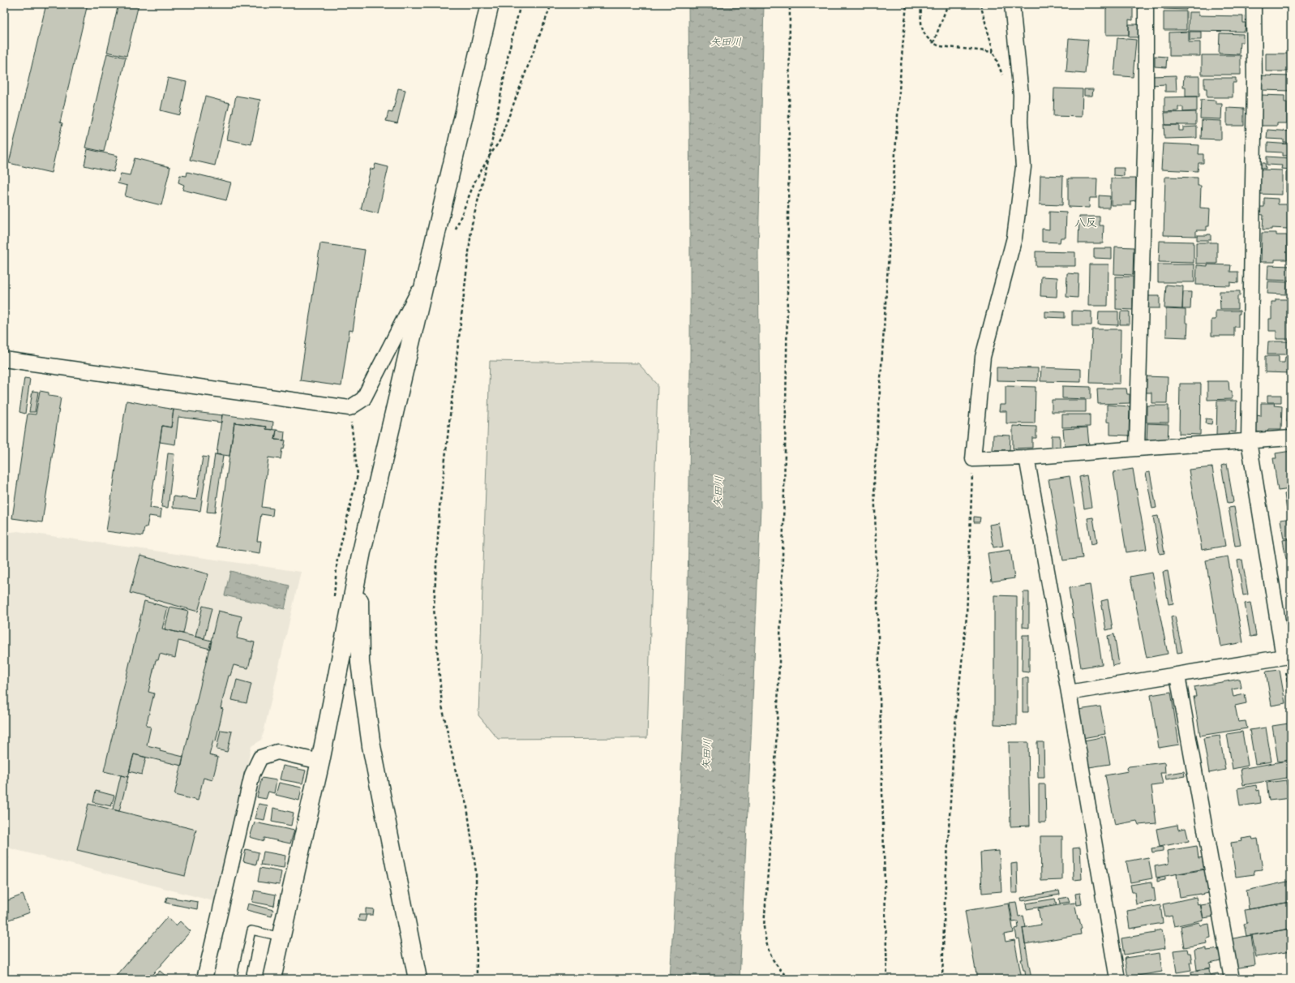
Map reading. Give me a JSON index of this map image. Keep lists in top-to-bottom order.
{
  "districts": ["八反"],
  "water": ["矢田川"]
}
